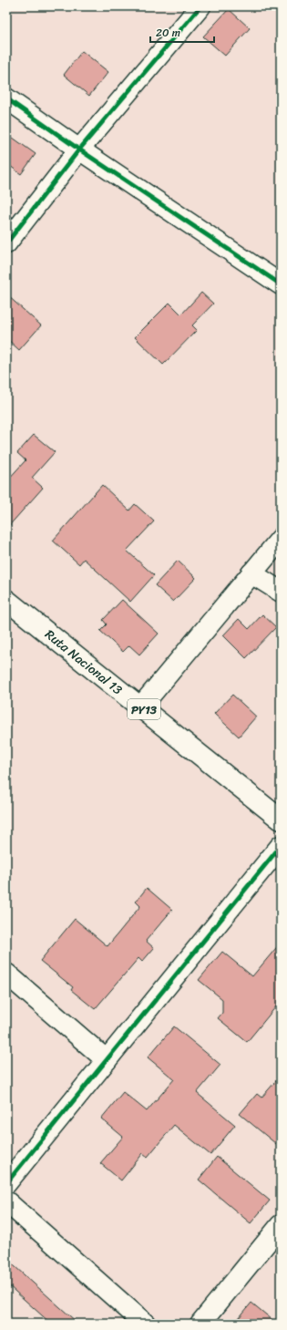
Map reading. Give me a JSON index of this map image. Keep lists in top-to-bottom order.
{
  "streets": {
    "main road": ["Ruta Nacional 13", "PY13"]
  },
  "scale_bar": "20 m"
}
